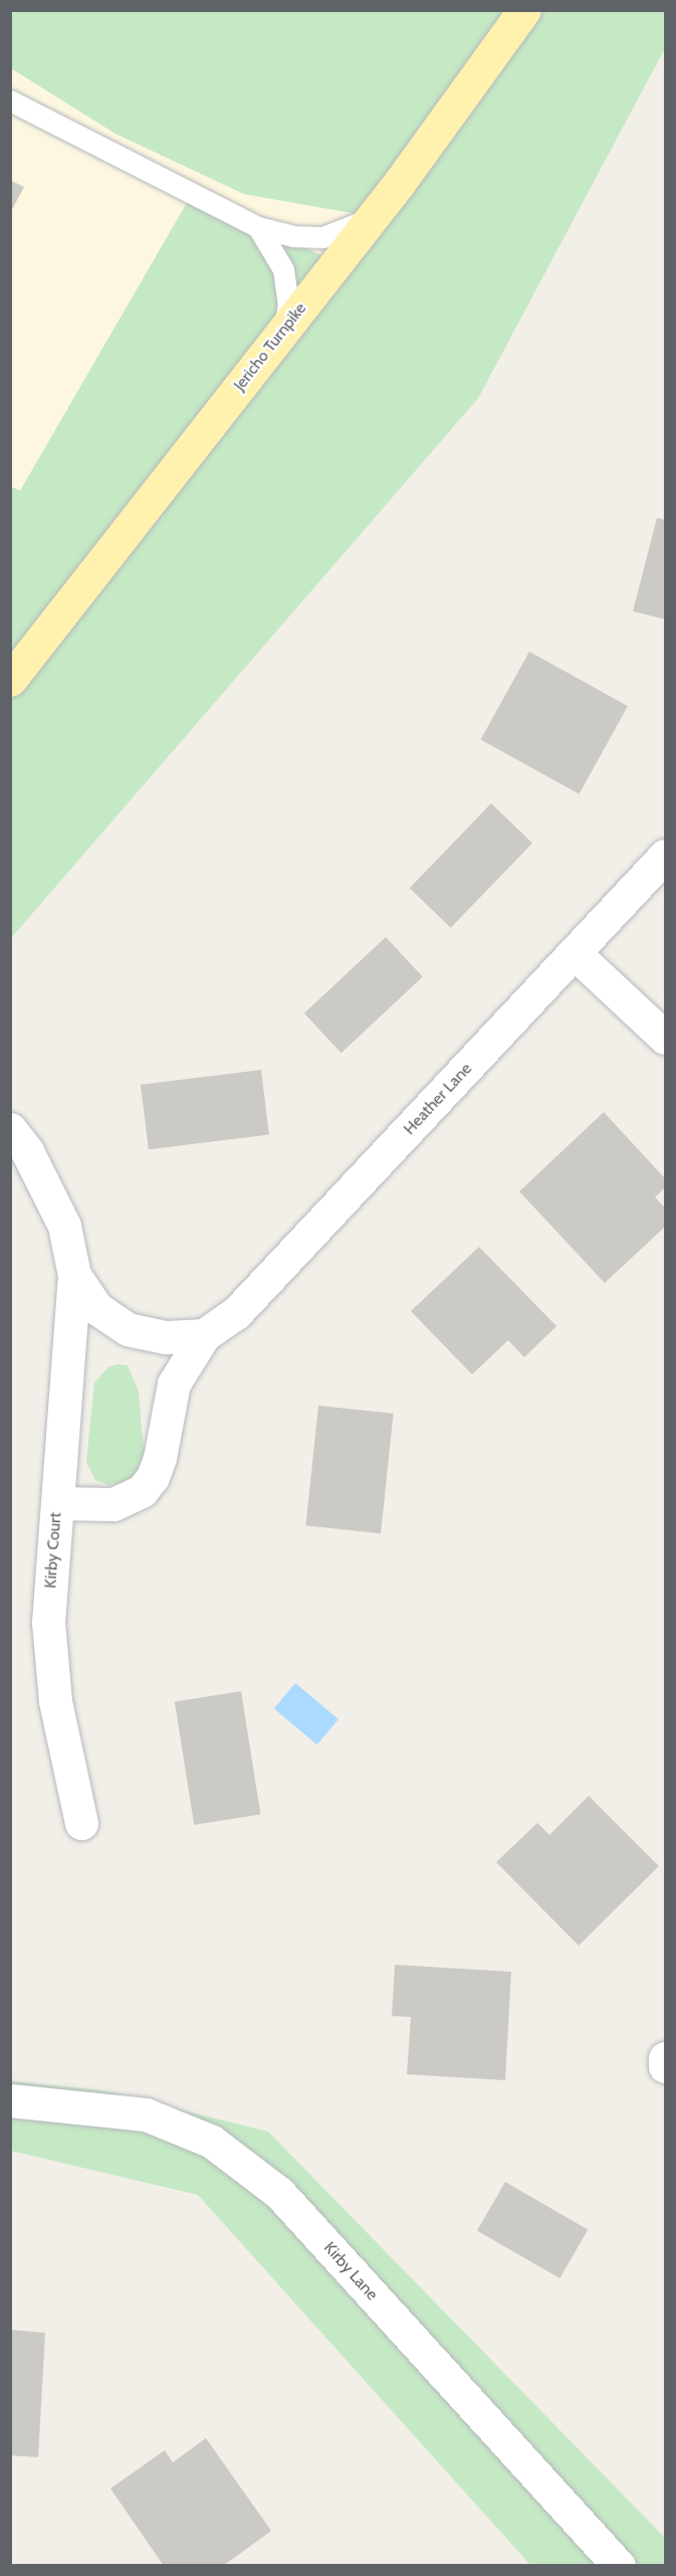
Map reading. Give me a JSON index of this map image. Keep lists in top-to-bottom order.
{
  "streets": {
    "main road": ["Jericho Turnpike"],
    "street": ["Heather Lane", "Kirby Court", "Kirby Lane"]
  },
  "crossings": [
    ["Heather Lane", "Kirby Court"]
  ]
}
